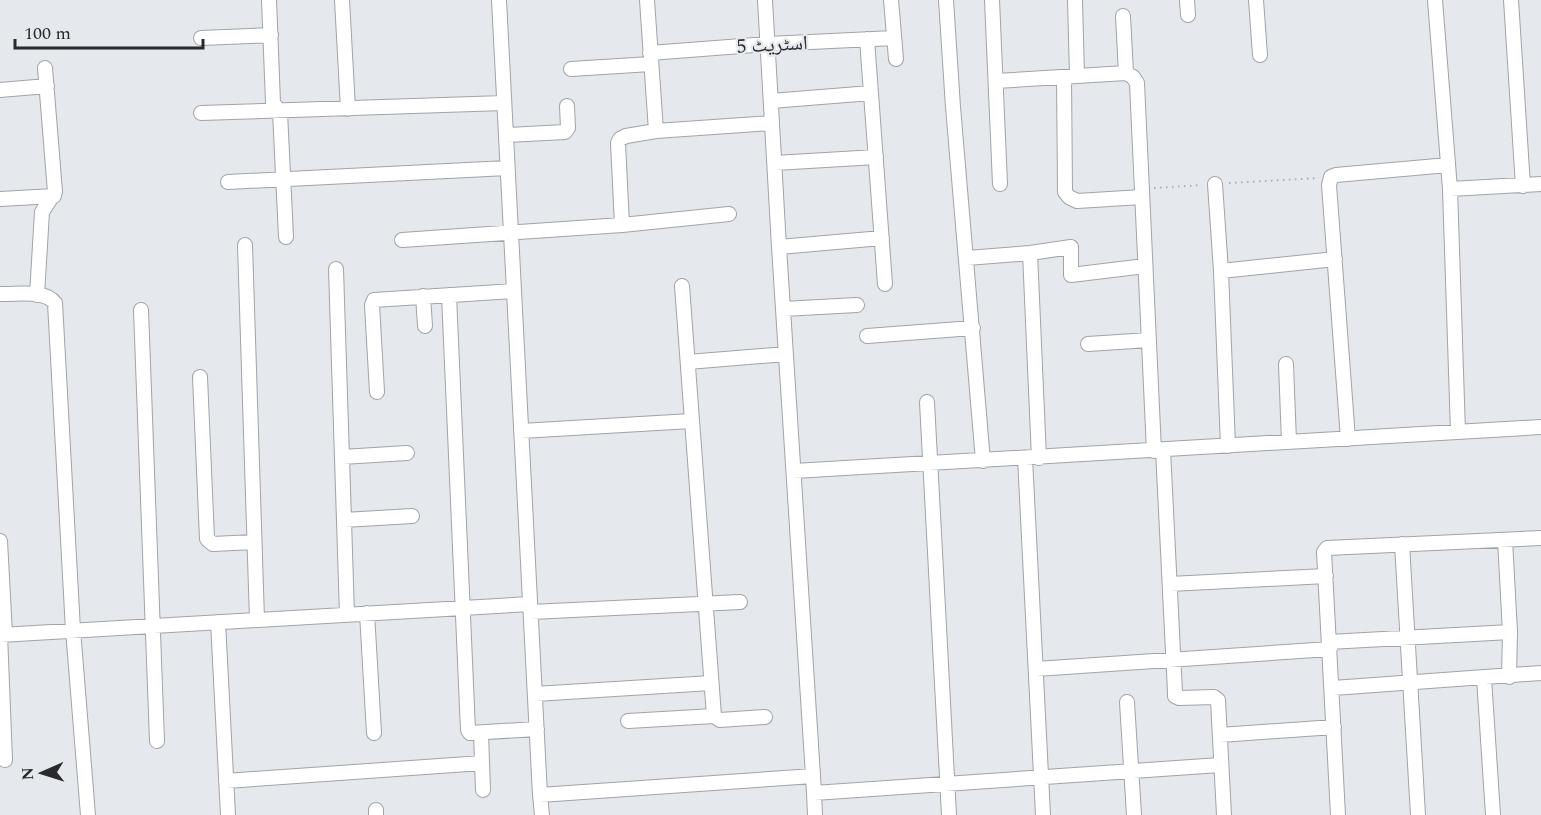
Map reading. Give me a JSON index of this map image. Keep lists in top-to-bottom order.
{
  "streets": {
    "street": ["اسٹریٹ 5"]
  },
  "scale_bar": "100 m",
  "north": "left"
}
